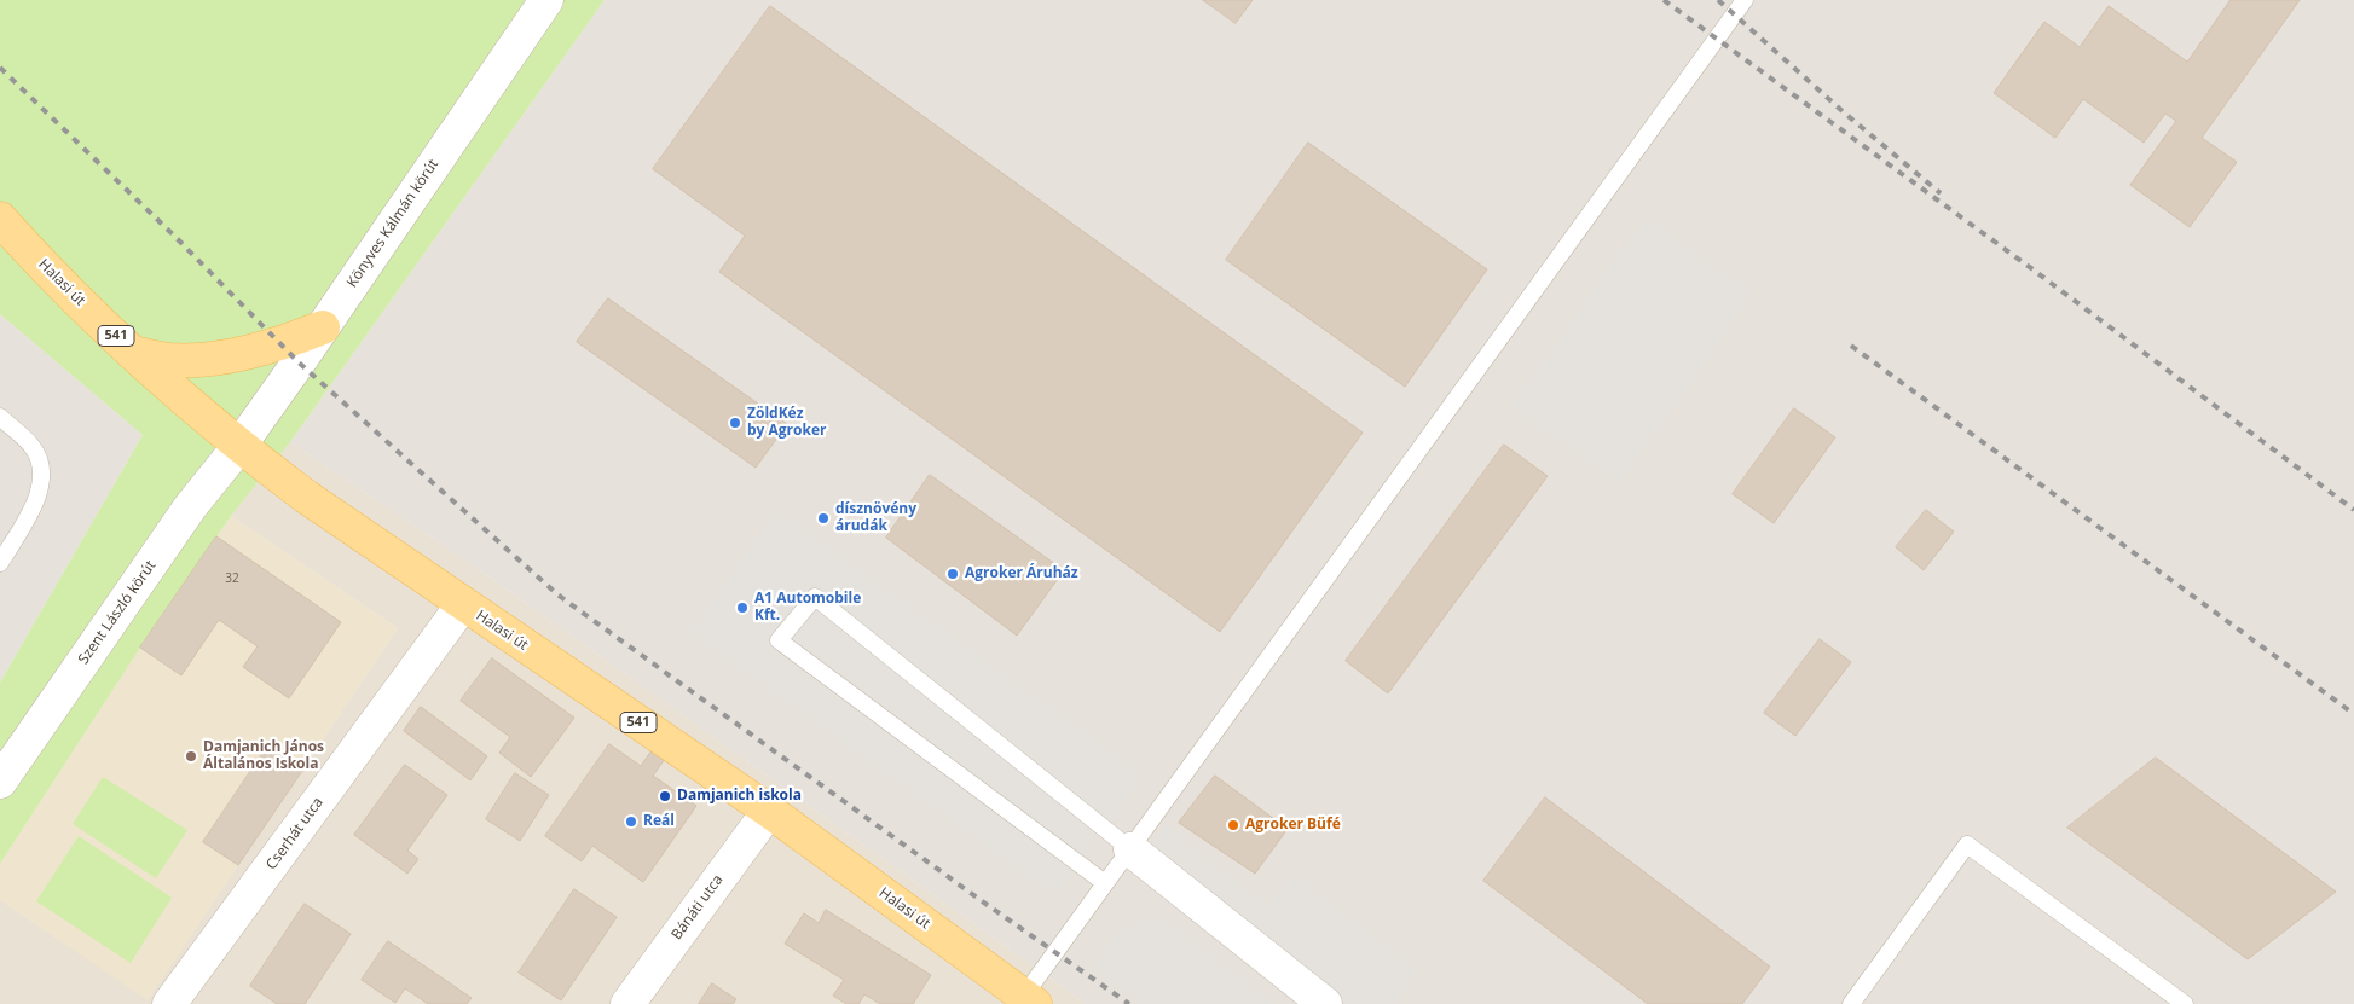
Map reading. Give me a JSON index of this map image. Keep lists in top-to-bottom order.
{
  "streets": {
    "main road": ["Halasi út", "541"],
    "street": [
      "Könyves Kálmán körút",
      "Szent László körút",
      "Cserhát utca",
      "Bánáti utca"
    ]
  },
  "crossings": [
    ["Könyves Kálmán körút", "Halasi út"],
    ["Könyves Kálmán körút", "Szent László körút"],
    ["Halasi út", "Szent László körút"],
    ["Halasi út", "Cserhát utca"],
    ["Halasi út", "Bánáti utca"]
  ],
  "places": [
    "ZöldKéz by Agroker",
    "dísznövény árudák",
    "Agroker Áruház",
    "A1 Automobile Kft.",
    "Damjanich János Általános Iskola",
    "Damjanich iskola",
    "Reál",
    "Agroker Büfé"
  ],
  "house_numbers": ["32"]
}
